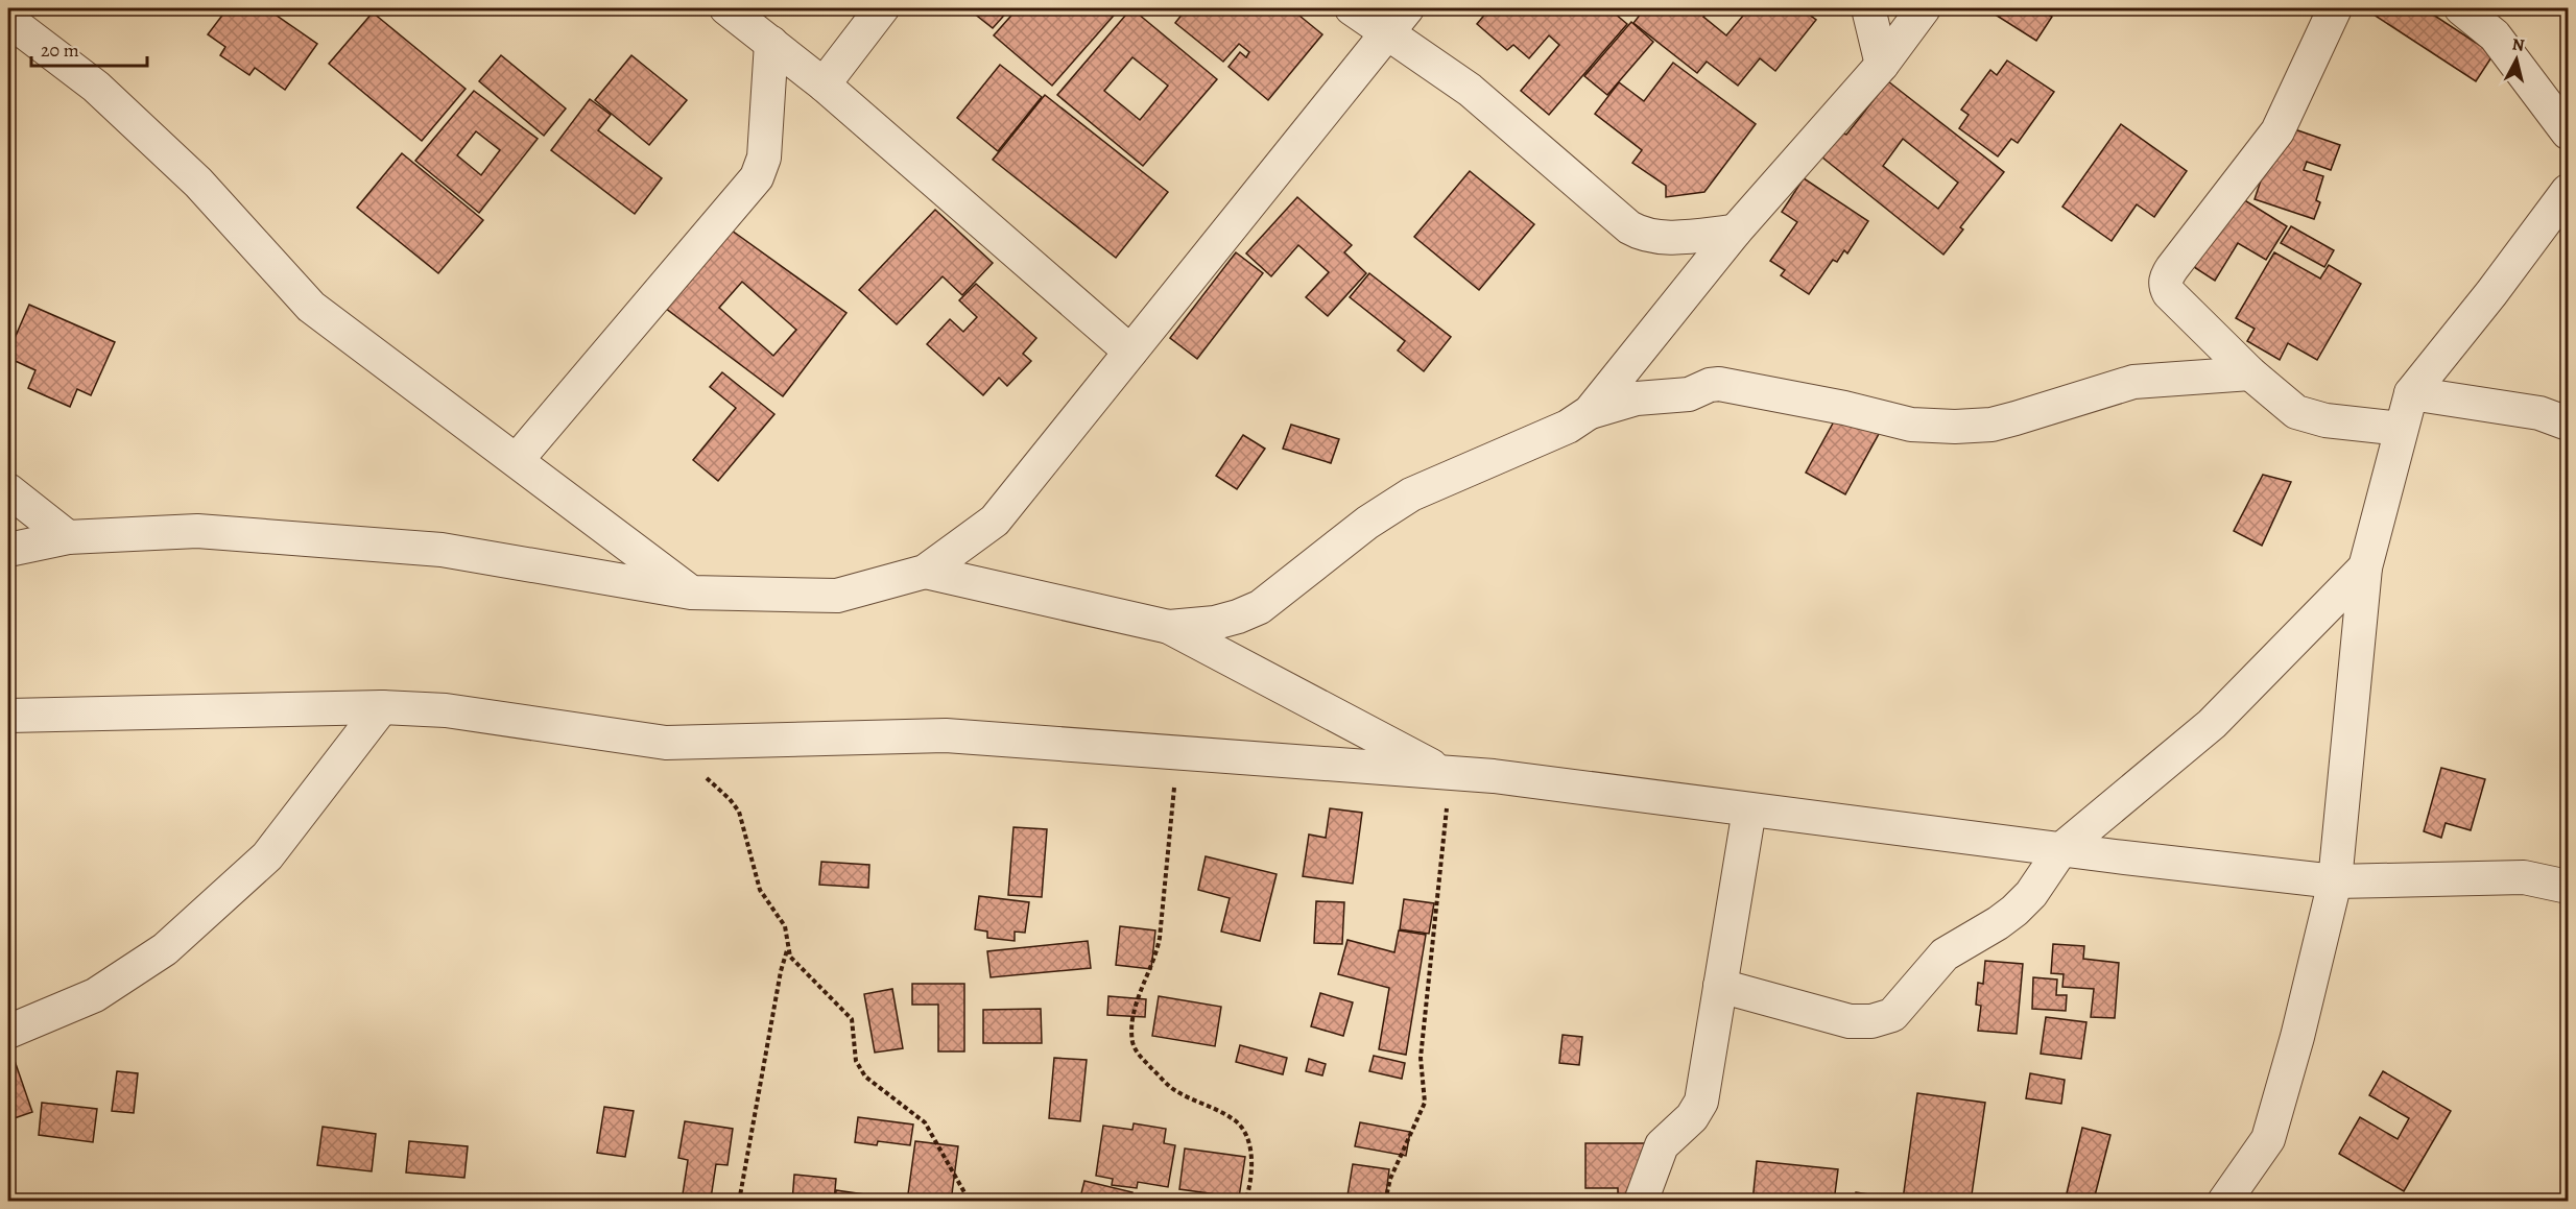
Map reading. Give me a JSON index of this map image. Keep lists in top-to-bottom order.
{
  "scale_bar": "20 m",
  "north": "top"
}
